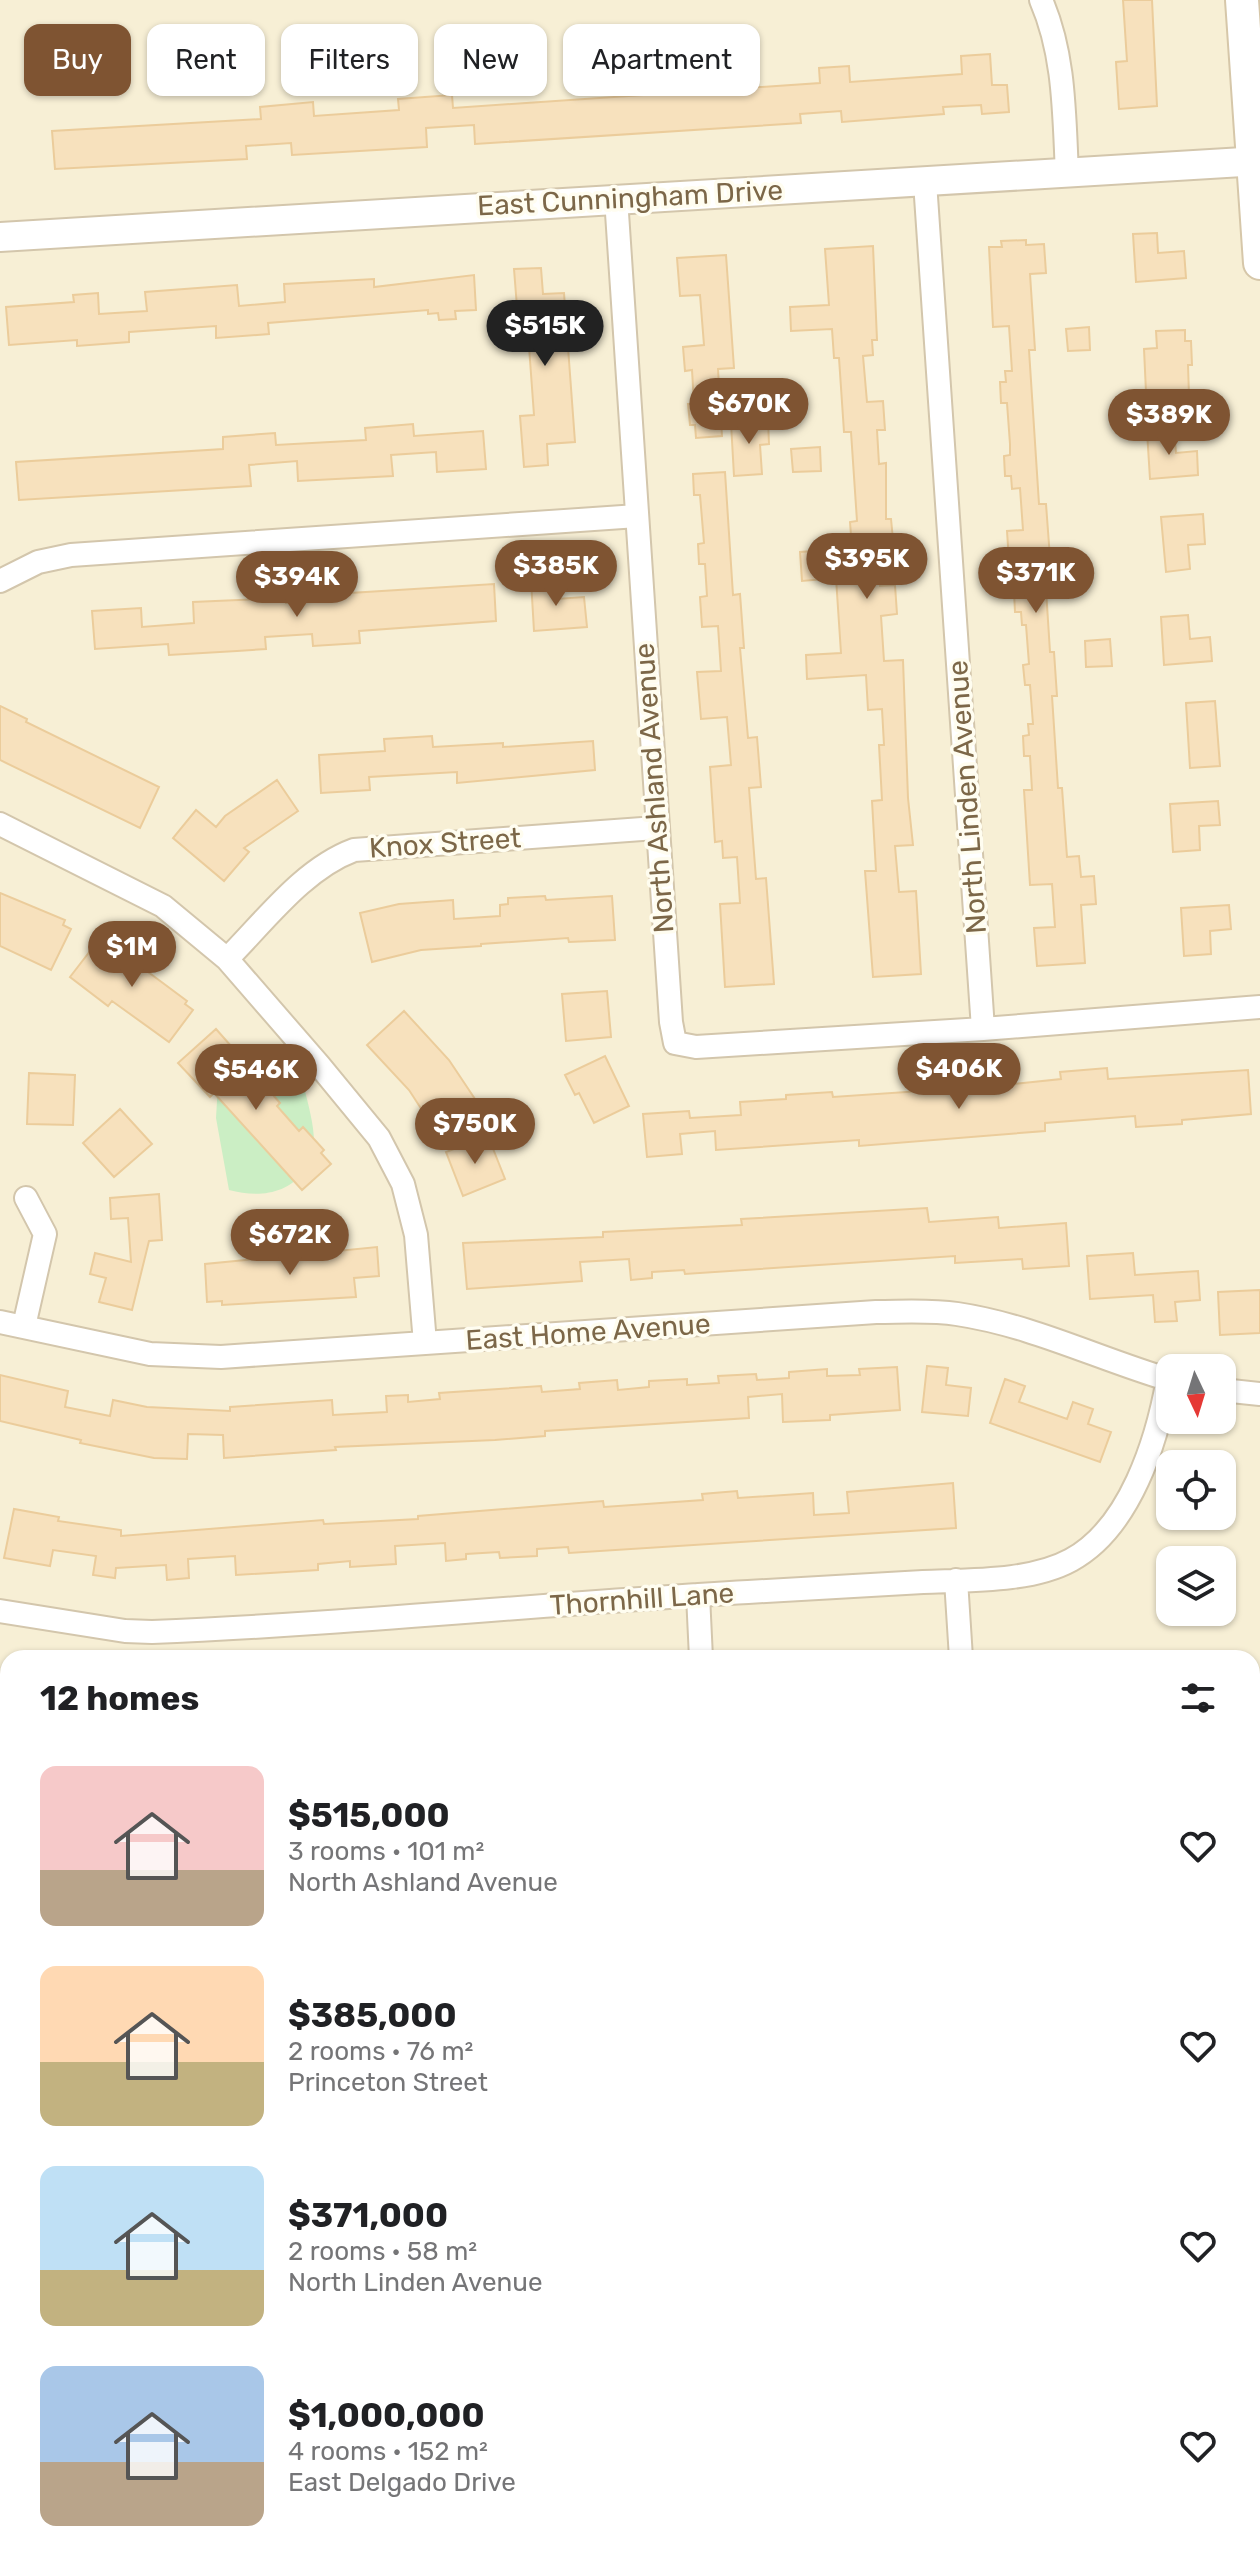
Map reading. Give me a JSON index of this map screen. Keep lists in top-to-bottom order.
{
  "streets": {
    "street": [
      "East Cunningham Drive",
      "North Ashland Avenue",
      "North Linden Avenue",
      "Knox Street",
      "East Home Avenue",
      "Thornhill Lane"
    ]
  },
  "crossings": [
    ["East Cunningham Drive", "North Ashland Avenue"],
    ["East Cunningham Drive", "North Linden Avenue"],
    ["North Ashland Avenue", "North Linden Avenue"],
    ["North Ashland Avenue", "Knox Street"]
  ],
  "north": "bottom",
  "page": {
    "chip": [
      "Buy",
      "Rent",
      "Filters",
      "New",
      "Apartment"
    ],
    "price": [
      "$515K",
      "$670K",
      "$389K",
      "$395K",
      "$385K",
      "$371K",
      "$394K",
      "$1M",
      "$406K",
      "$546K",
      "$750K",
      "$672K"
    ],
    "heading": "12 homes",
    "list": [
      {
        "name": "$515,000",
        "note": "3 rooms · 101 m² · North Ashland Avenue"
      },
      {
        "name": "$385,000",
        "note": "2 rooms · 76 m² · Princeton Street"
      },
      {
        "name": "$371,000",
        "note": "2 rooms · 58 m² · North Linden Avenue"
      },
      {
        "name": "$1,000,000",
        "note": "4 rooms · 152 m² · East Delgado Drive"
      }
    ]
  }
}
